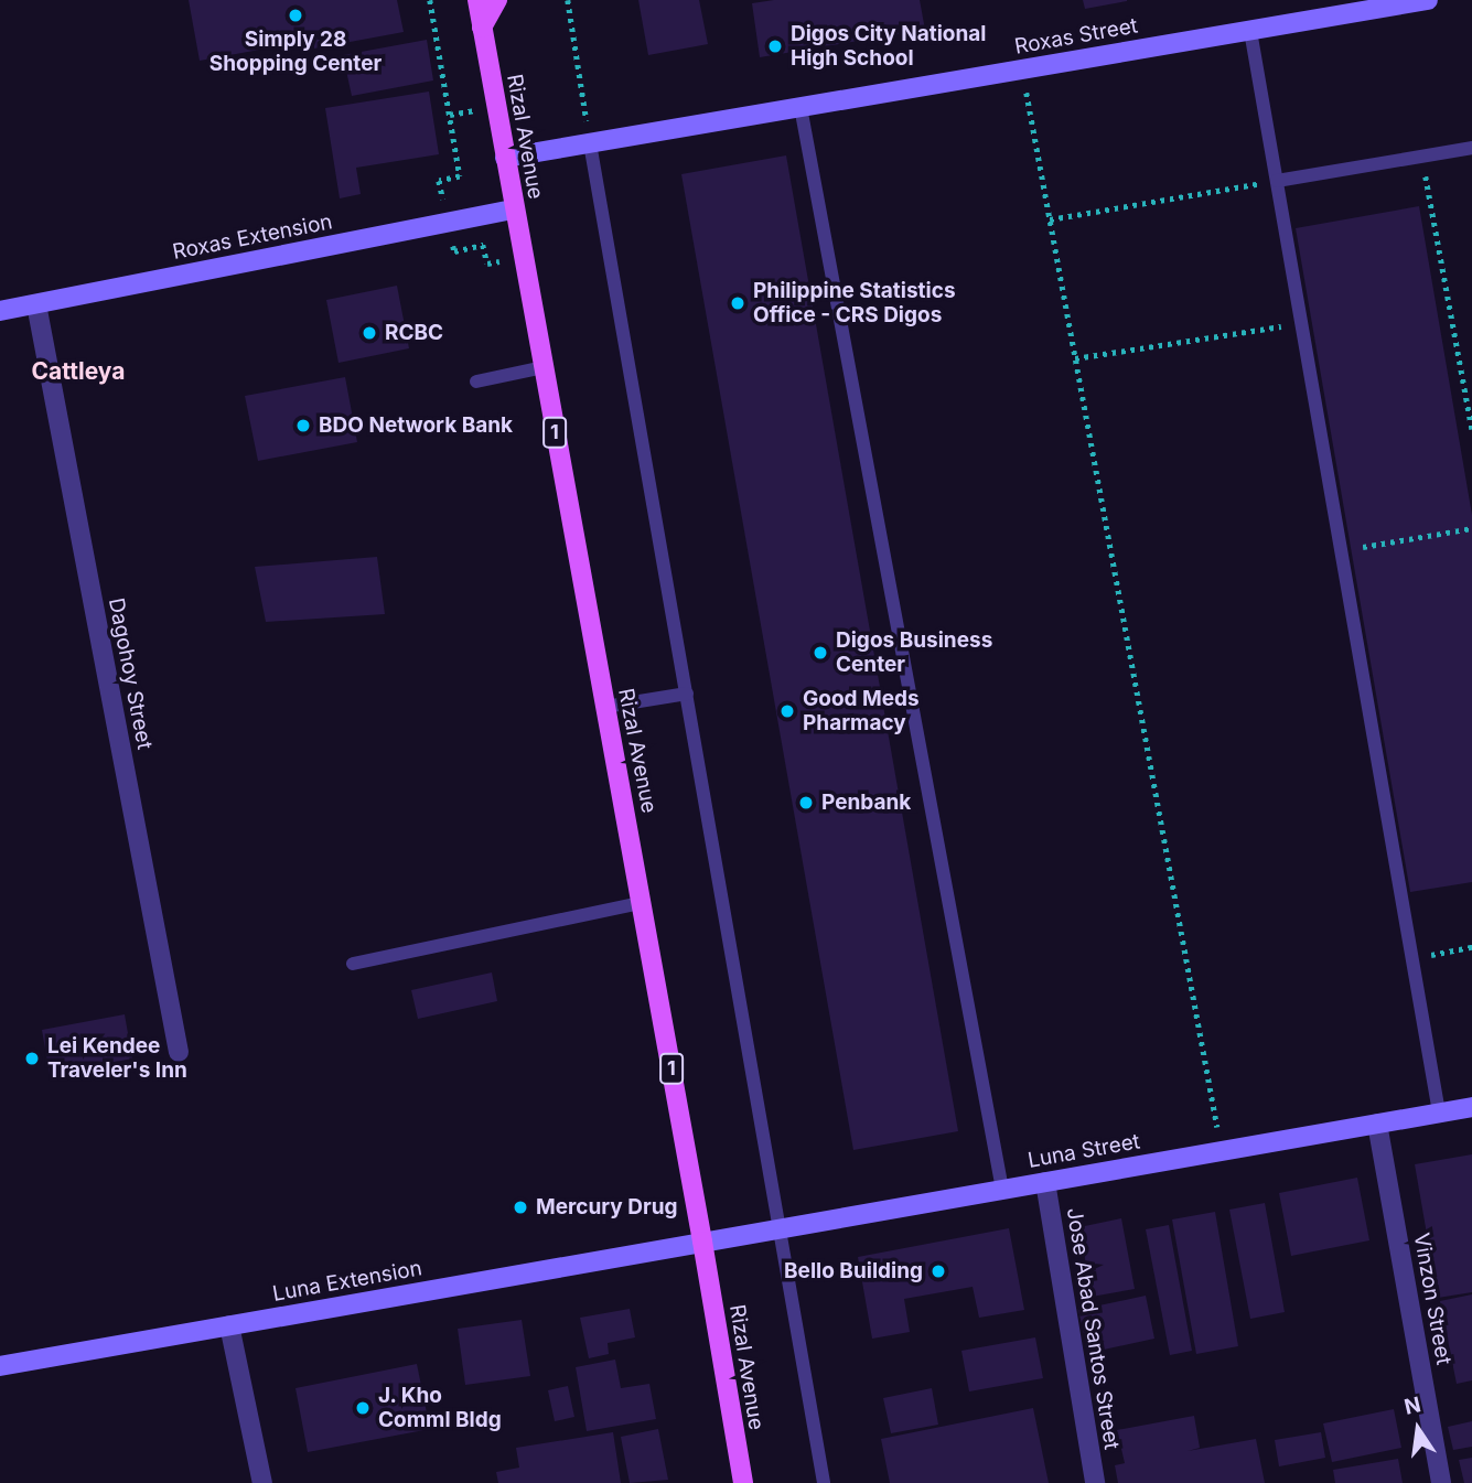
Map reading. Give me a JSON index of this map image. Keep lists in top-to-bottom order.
{
  "streets": {
    "main road": ["Rizal Avenue", "1"],
    "street": [
      "Roxas Street",
      "Roxas Extension",
      "Dagohoy Street",
      "Luna Street",
      "Luna Extension",
      "Vinzon Street",
      "Jose Abad Santos Street"
    ]
  },
  "crossings": [
    ["Roxas Street", "Rizal Avenue"],
    ["Rizal Avenue", "Roxas Extension"],
    ["Rizal Avenue", "Luna Street"],
    ["Rizal Avenue", "Luna Extension"],
    ["Roxas Extension", "Dagohoy Street"],
    ["Luna Street", "Luna Extension"],
    ["Luna Street", "Vinzon Street"],
    ["Luna Street", "Jose Abad Santos Street"]
  ],
  "districts": ["Cattleya"],
  "places": [
    "Simply 28 Shopping Center",
    "Digos City National High School",
    "Philippine Statistics Office - CRS Digos",
    "RCBC",
    "BDO Network Bank",
    "Digos Business Center",
    "Good Meds Pharmacy",
    "Penbank",
    "Lei Kendee Traveler's Inn",
    "Mercury Drug",
    "Bello Building",
    "J. Kho Comml Bldg"
  ],
  "north": "top"
}
